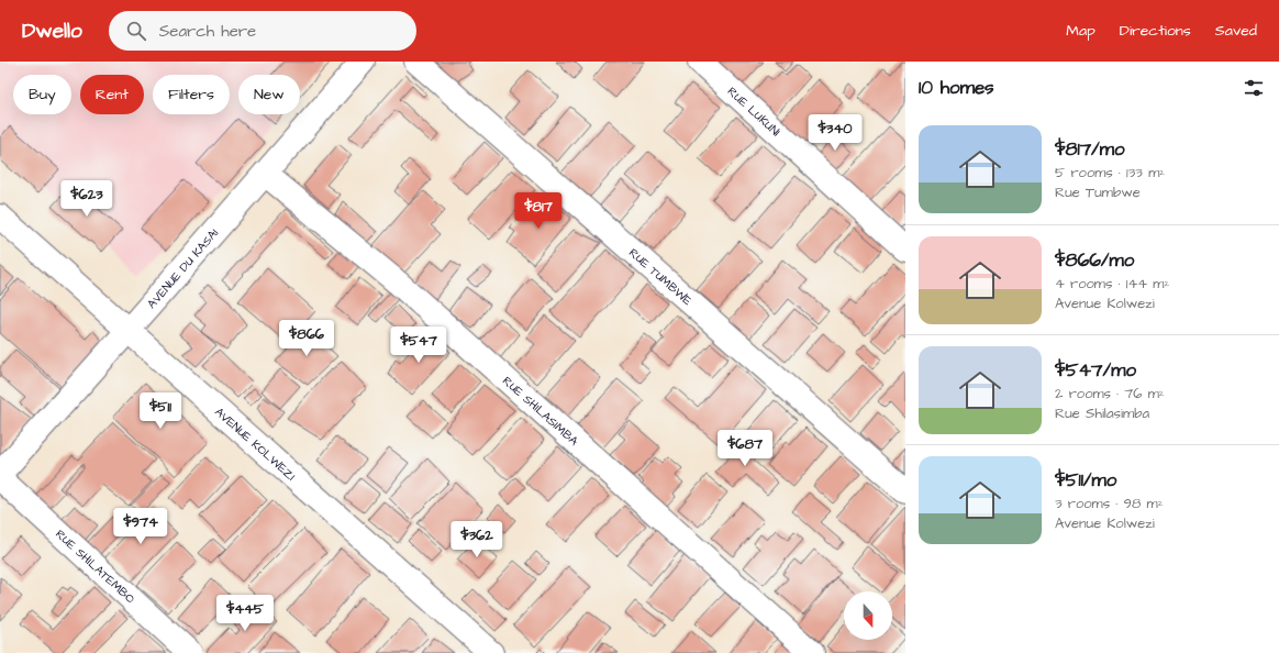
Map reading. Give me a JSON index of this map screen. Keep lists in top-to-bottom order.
{
  "streets": {
    "street": [
      "RUE LUKUNI",
      "AVENUE DU KASAI",
      "RUE TUMBWE",
      "RUE SHILASIMBA",
      "AVENUE KOLWEZI",
      "RUE SHILATEMBO"
    ]
  },
  "crossings": [
    ["AVENUE DU KASAI", "RUE SHILASIMBA"],
    ["AVENUE DU KASAI", "AVENUE KOLWEZI"]
  ],
  "north": "bottom",
  "page": {
    "header": "Dwello",
    "search": "Search here",
    "nav": ["Map", "Directions", "Saved"],
    "heading": "10 homes",
    "chip": [
      "Buy",
      "Rent",
      "Filters",
      "New"
    ],
    "price": [
      "$340",
      "$623",
      "$817",
      "$866",
      "$547",
      "$511",
      "$687",
      "$974",
      "$362",
      "$445"
    ],
    "list": [
      {
        "name": "$817/mo",
        "note": "5 rooms · 133 m² · Rue Tumbwe"
      },
      {
        "name": "$866/mo",
        "note": "4 rooms · 144 m² · Avenue Kolwezi"
      },
      {
        "name": "$547/mo",
        "note": "2 rooms · 76 m² · Rue Shilasimba"
      },
      {
        "name": "$511/mo",
        "note": "3 rooms · 98 m² · Avenue Kolwezi"
      }
    ]
  }
}
